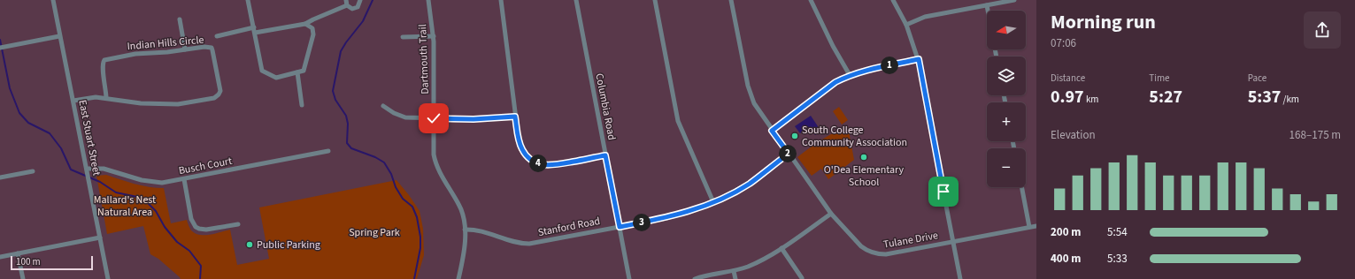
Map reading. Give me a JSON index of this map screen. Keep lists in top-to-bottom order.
{
  "streets": {
    "street": [
      "Indian Hills Circle",
      "Dartmouth Trail",
      "Columbia Road",
      "East Stuart Street",
      "Busch Court",
      "Stanford Road",
      "Tulane Drive"
    ]
  },
  "crossings": [
    ["Indian Hills Circle", "East Stuart Street"],
    ["Dartmouth Trail", "Stanford Road"],
    ["Columbia Road", "Stanford Road"],
    ["East Stuart Street", "Busch Court"],
    ["Stanford Road", "Tulane Drive"]
  ],
  "parks": ["Mallard's Nest Natural Area", "Spring Park"],
  "places": ["South College Community Association", "O'Dea Elementary School", "Public Parking"],
  "scale_bar": "100 m",
  "north": "left",
  "page": {
    "heading": ["Morning run", "07:06"],
    "map_buttons": ["+", "−"],
    "pins": [
      "1",
      "2",
      "4",
      "3"
    ],
    "stats": [
      ["Distance", "0.97 km"],
      ["Time", "5:27"],
      ["Pace", "5:37 /km"]
    ],
    "chart": ["Elevation", "168–175 m"],
    "list": [
      {
        "name": "200 m",
        "note": "5:54"
      },
      {
        "name": "400 m",
        "note": "5:33"
      }
    ],
    "scale": "100 m"
  }
}
